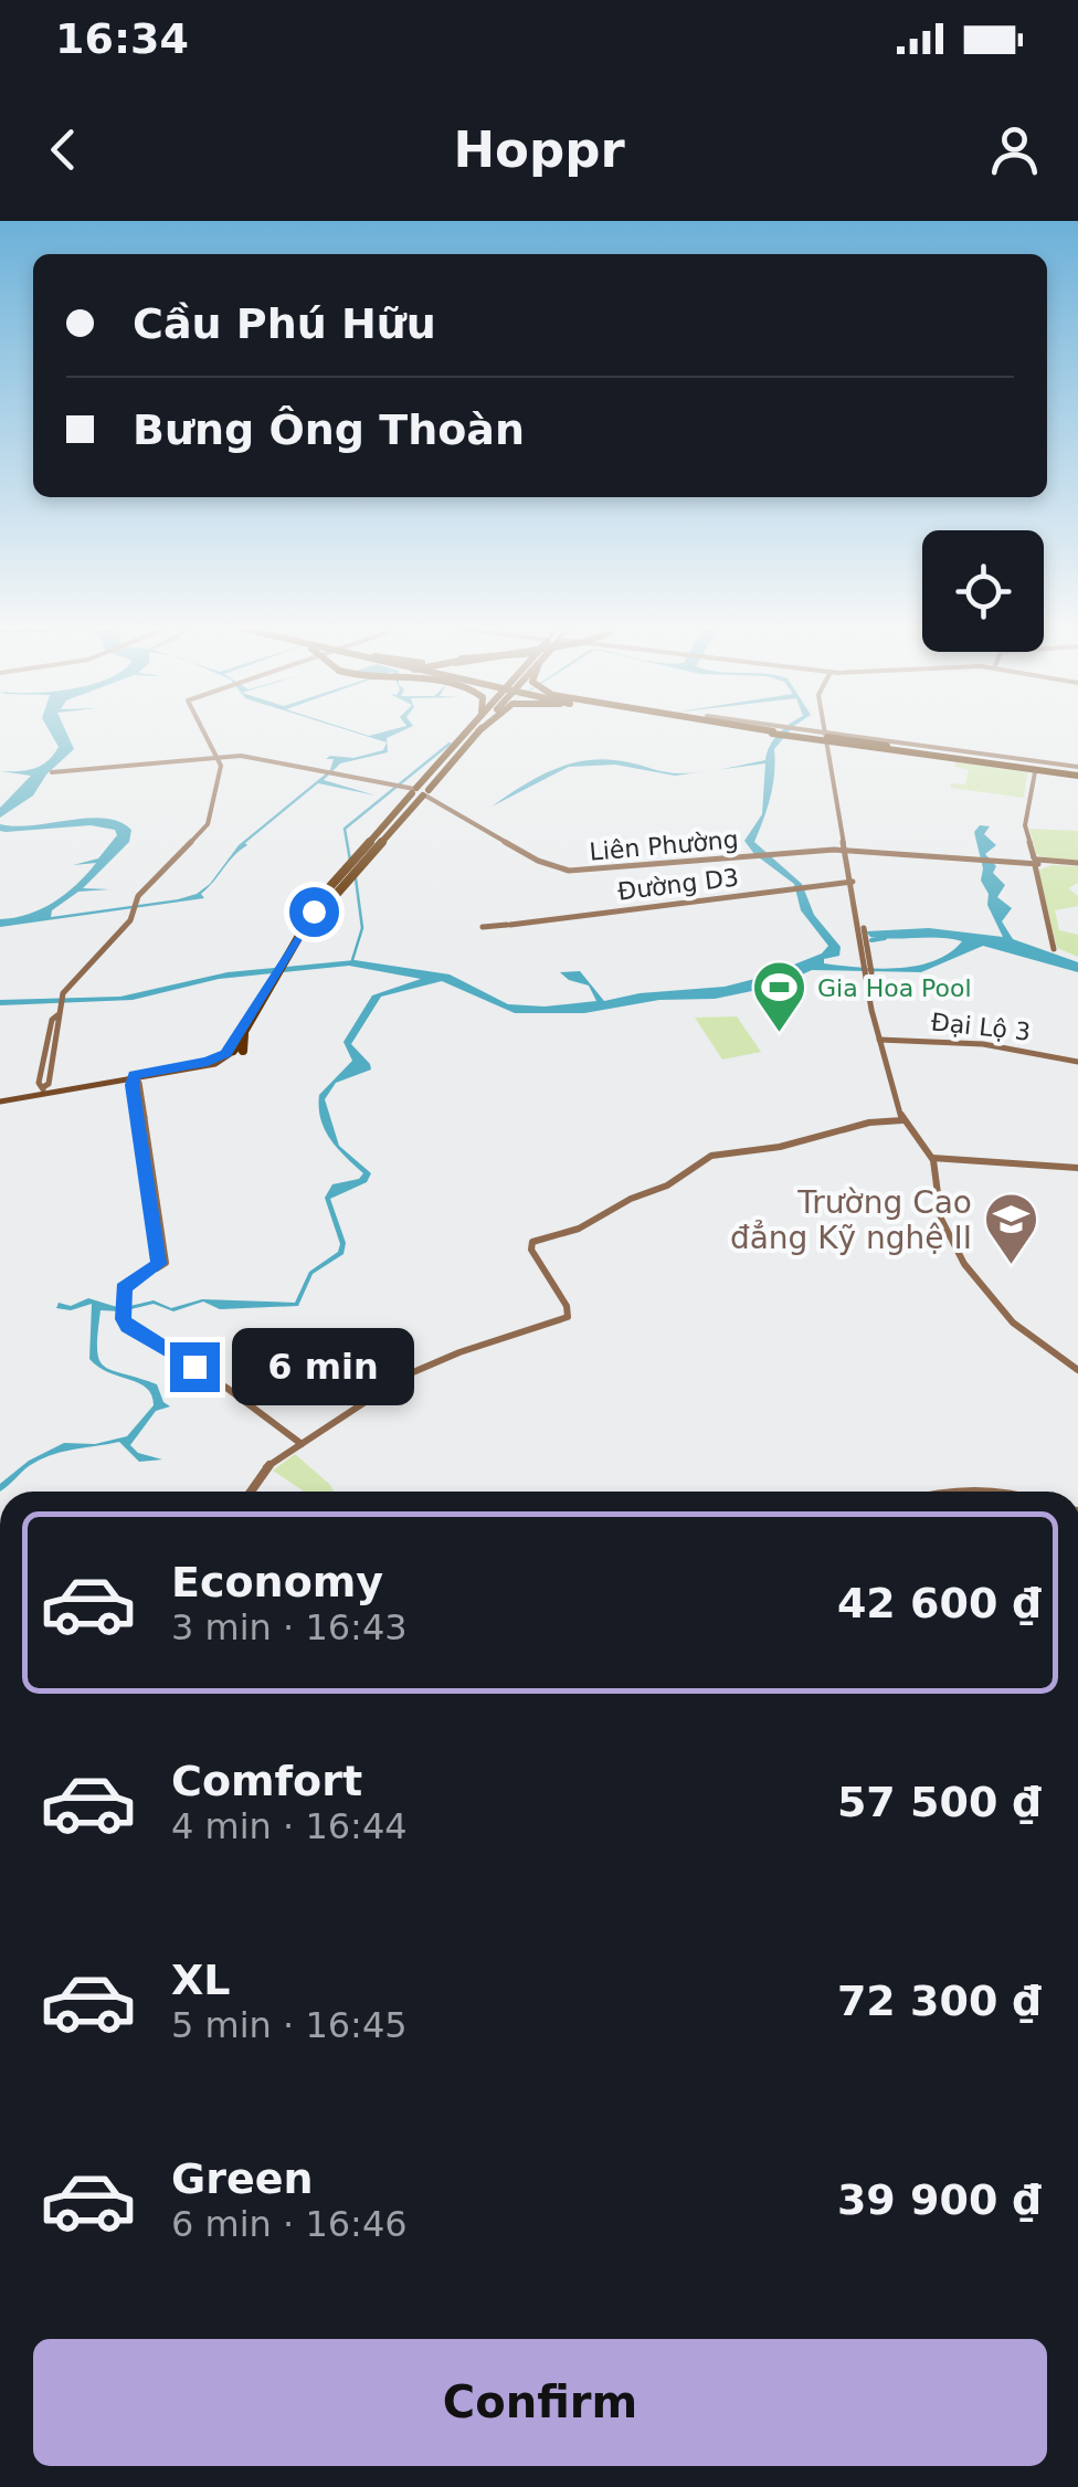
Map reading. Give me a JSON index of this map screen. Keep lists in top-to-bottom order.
{
  "streets": {
    "street": ["Liên Phường", "Đường D3", "Đại Lộ 3"]
  },
  "places": {
    "sports": ["Gia Hoa Pool"],
    "school or university": ["Trường Cao đẳng Kỹ nghệ II"]
  },
  "page": {
    "status": "16:34",
    "header": "Hoppr",
    "banner": ["Cầu Phú Hữu", "Bưng Ông Thoàn"],
    "bubble": "6 min",
    "list": [
      {
        "name": "Economy",
        "note": "3 min · 16:43",
        "value": "42 600 ₫"
      },
      {
        "name": "Comfort",
        "note": "4 min · 16:44",
        "value": "57 500 ₫"
      },
      {
        "name": "XL",
        "note": "5 min · 16:45",
        "value": "72 300 ₫"
      },
      {
        "name": "Green",
        "note": "6 min · 16:46",
        "value": "39 900 ₫"
      }
    ],
    "buttons": "Confirm"
  }
}
